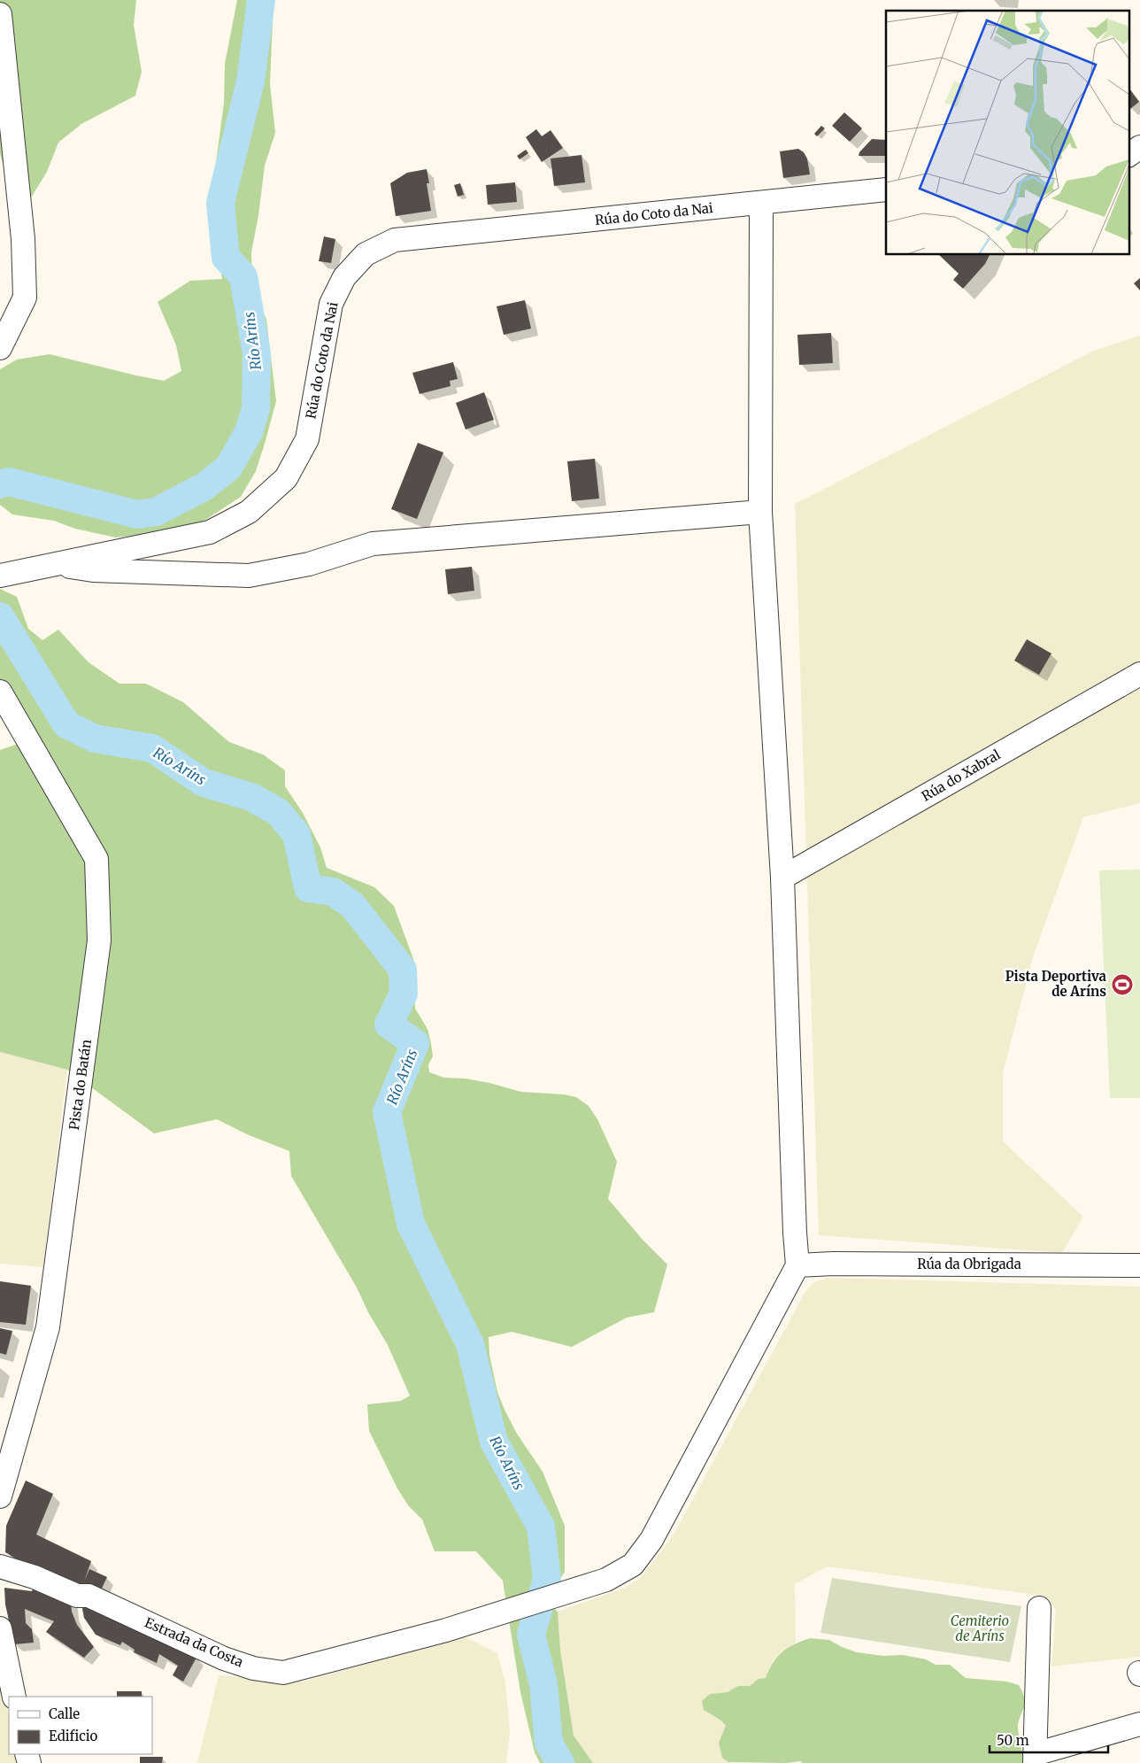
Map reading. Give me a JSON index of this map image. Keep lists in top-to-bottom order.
{
  "streets": {
    "street": [
      "Rúa do Coto da Nai",
      "Rúa do Xabral",
      "Pista do Batán",
      "Rúa da Obrigada",
      "Estrada da Costa"
    ]
  },
  "crossings": [
    ["Rúa da Obrigada", "Estrada da Costa"]
  ],
  "water": ["Río Aríns"],
  "parks": ["Cemiterio de Aríns"],
  "places": {
    "sports": ["Pista Deportiva de Aríns"]
  },
  "legend": ["Calle", "Edificio"],
  "scale_bar": "50 m"
}
